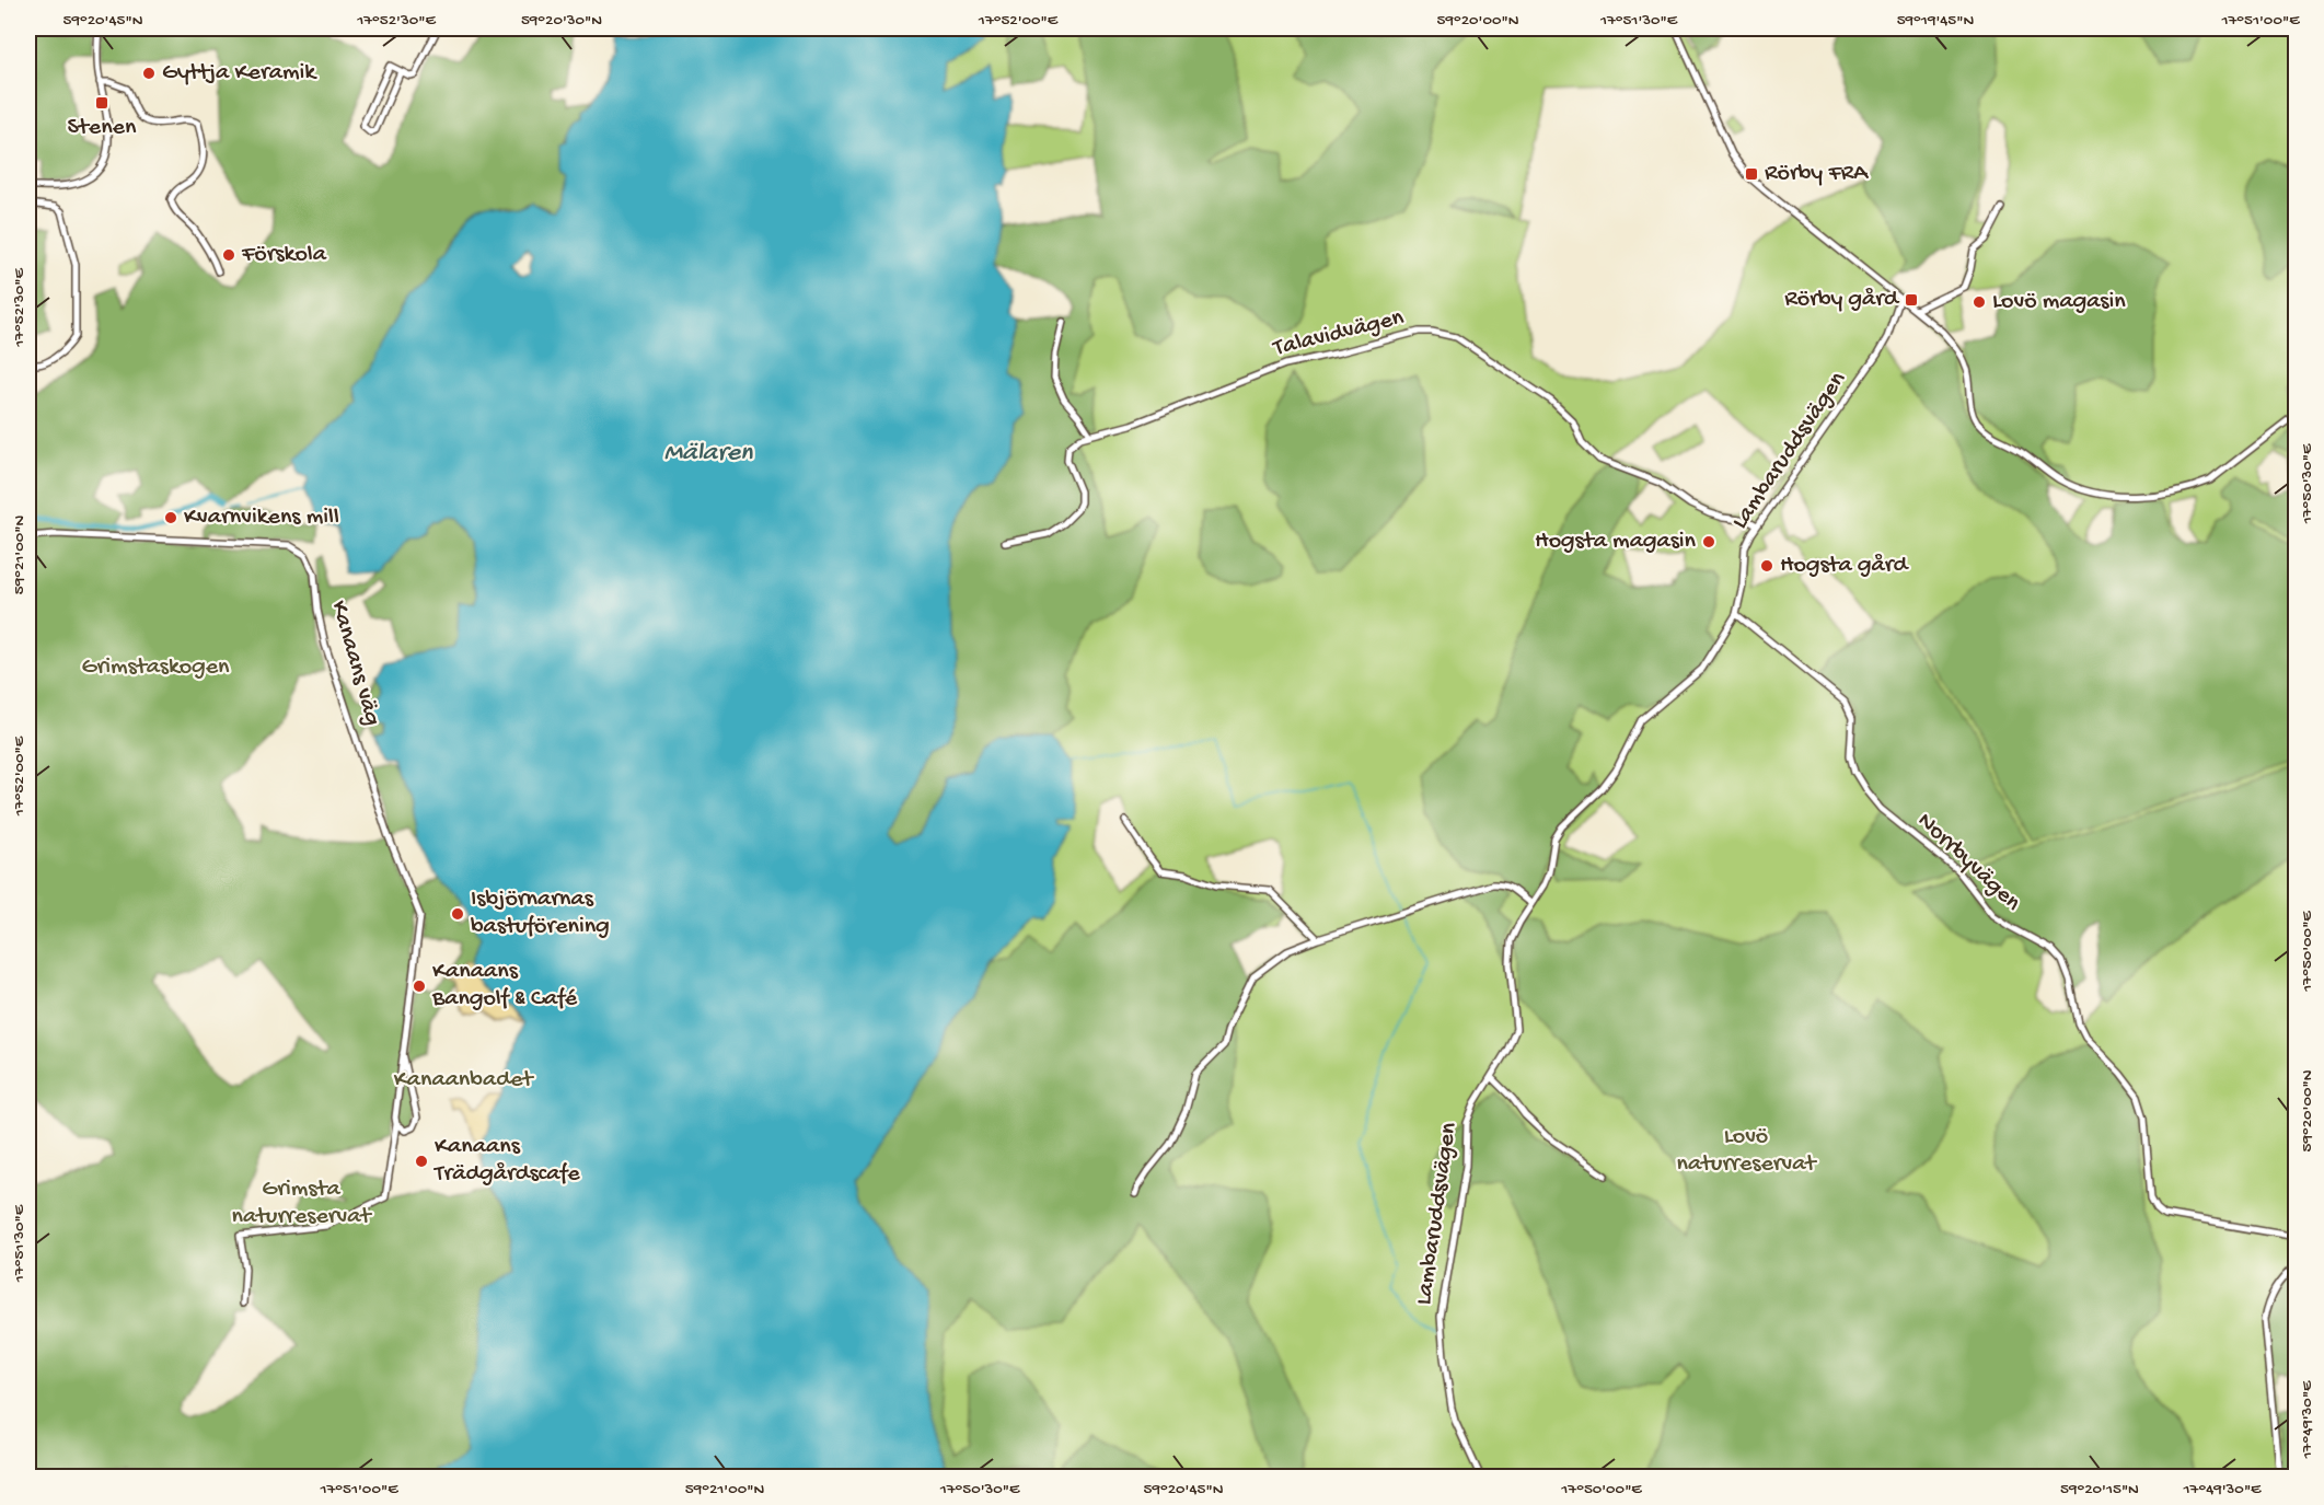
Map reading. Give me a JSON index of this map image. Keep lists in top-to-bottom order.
{
  "streets": {
    "street": [
      "Talavidvägen",
      "Lambaruddsvägen",
      "Kanaans väg",
      "Norrbyvägen"
    ]
  },
  "crossings": [
    ["Talavidvägen", "Lambaruddsvägen"],
    ["Lambaruddsvägen", "Norrbyvägen"]
  ],
  "water": ["Mälaren"],
  "parks": [
    "Grimstaskogen",
    "Kanaanbadet",
    "Lovö naturreservat",
    "Grimsta naturreservat"
  ],
  "places": {
    "other": [
      "Gyttja Keramik",
      "Förskola",
      "Lovö magasin",
      "Kvarnvikens mill",
      "Hogsta magasin",
      "Hogsta gård",
      "Isbjörnarnas bastuförening",
      "Kanaans Bangolf & Café",
      "Kanaans Trädgårdscafe"
    ],
    "transit": ["Stenen", "Rörby FRA", "Rörby gård"]
  },
  "coordinates": [
    "59°20'45\"N",
    "17°52'30\"E",
    "59°20'30\"N",
    "17°52'00\"E",
    "59°20'00\"N",
    "17°51'30\"E",
    "59°19'45\"N",
    "17°51'00\"E",
    "17°50'30\"E",
    "59°21'00\"N",
    "17°50'00\"E",
    "17°49'30\"E",
    "59°20'15\"N"
  ]
}
